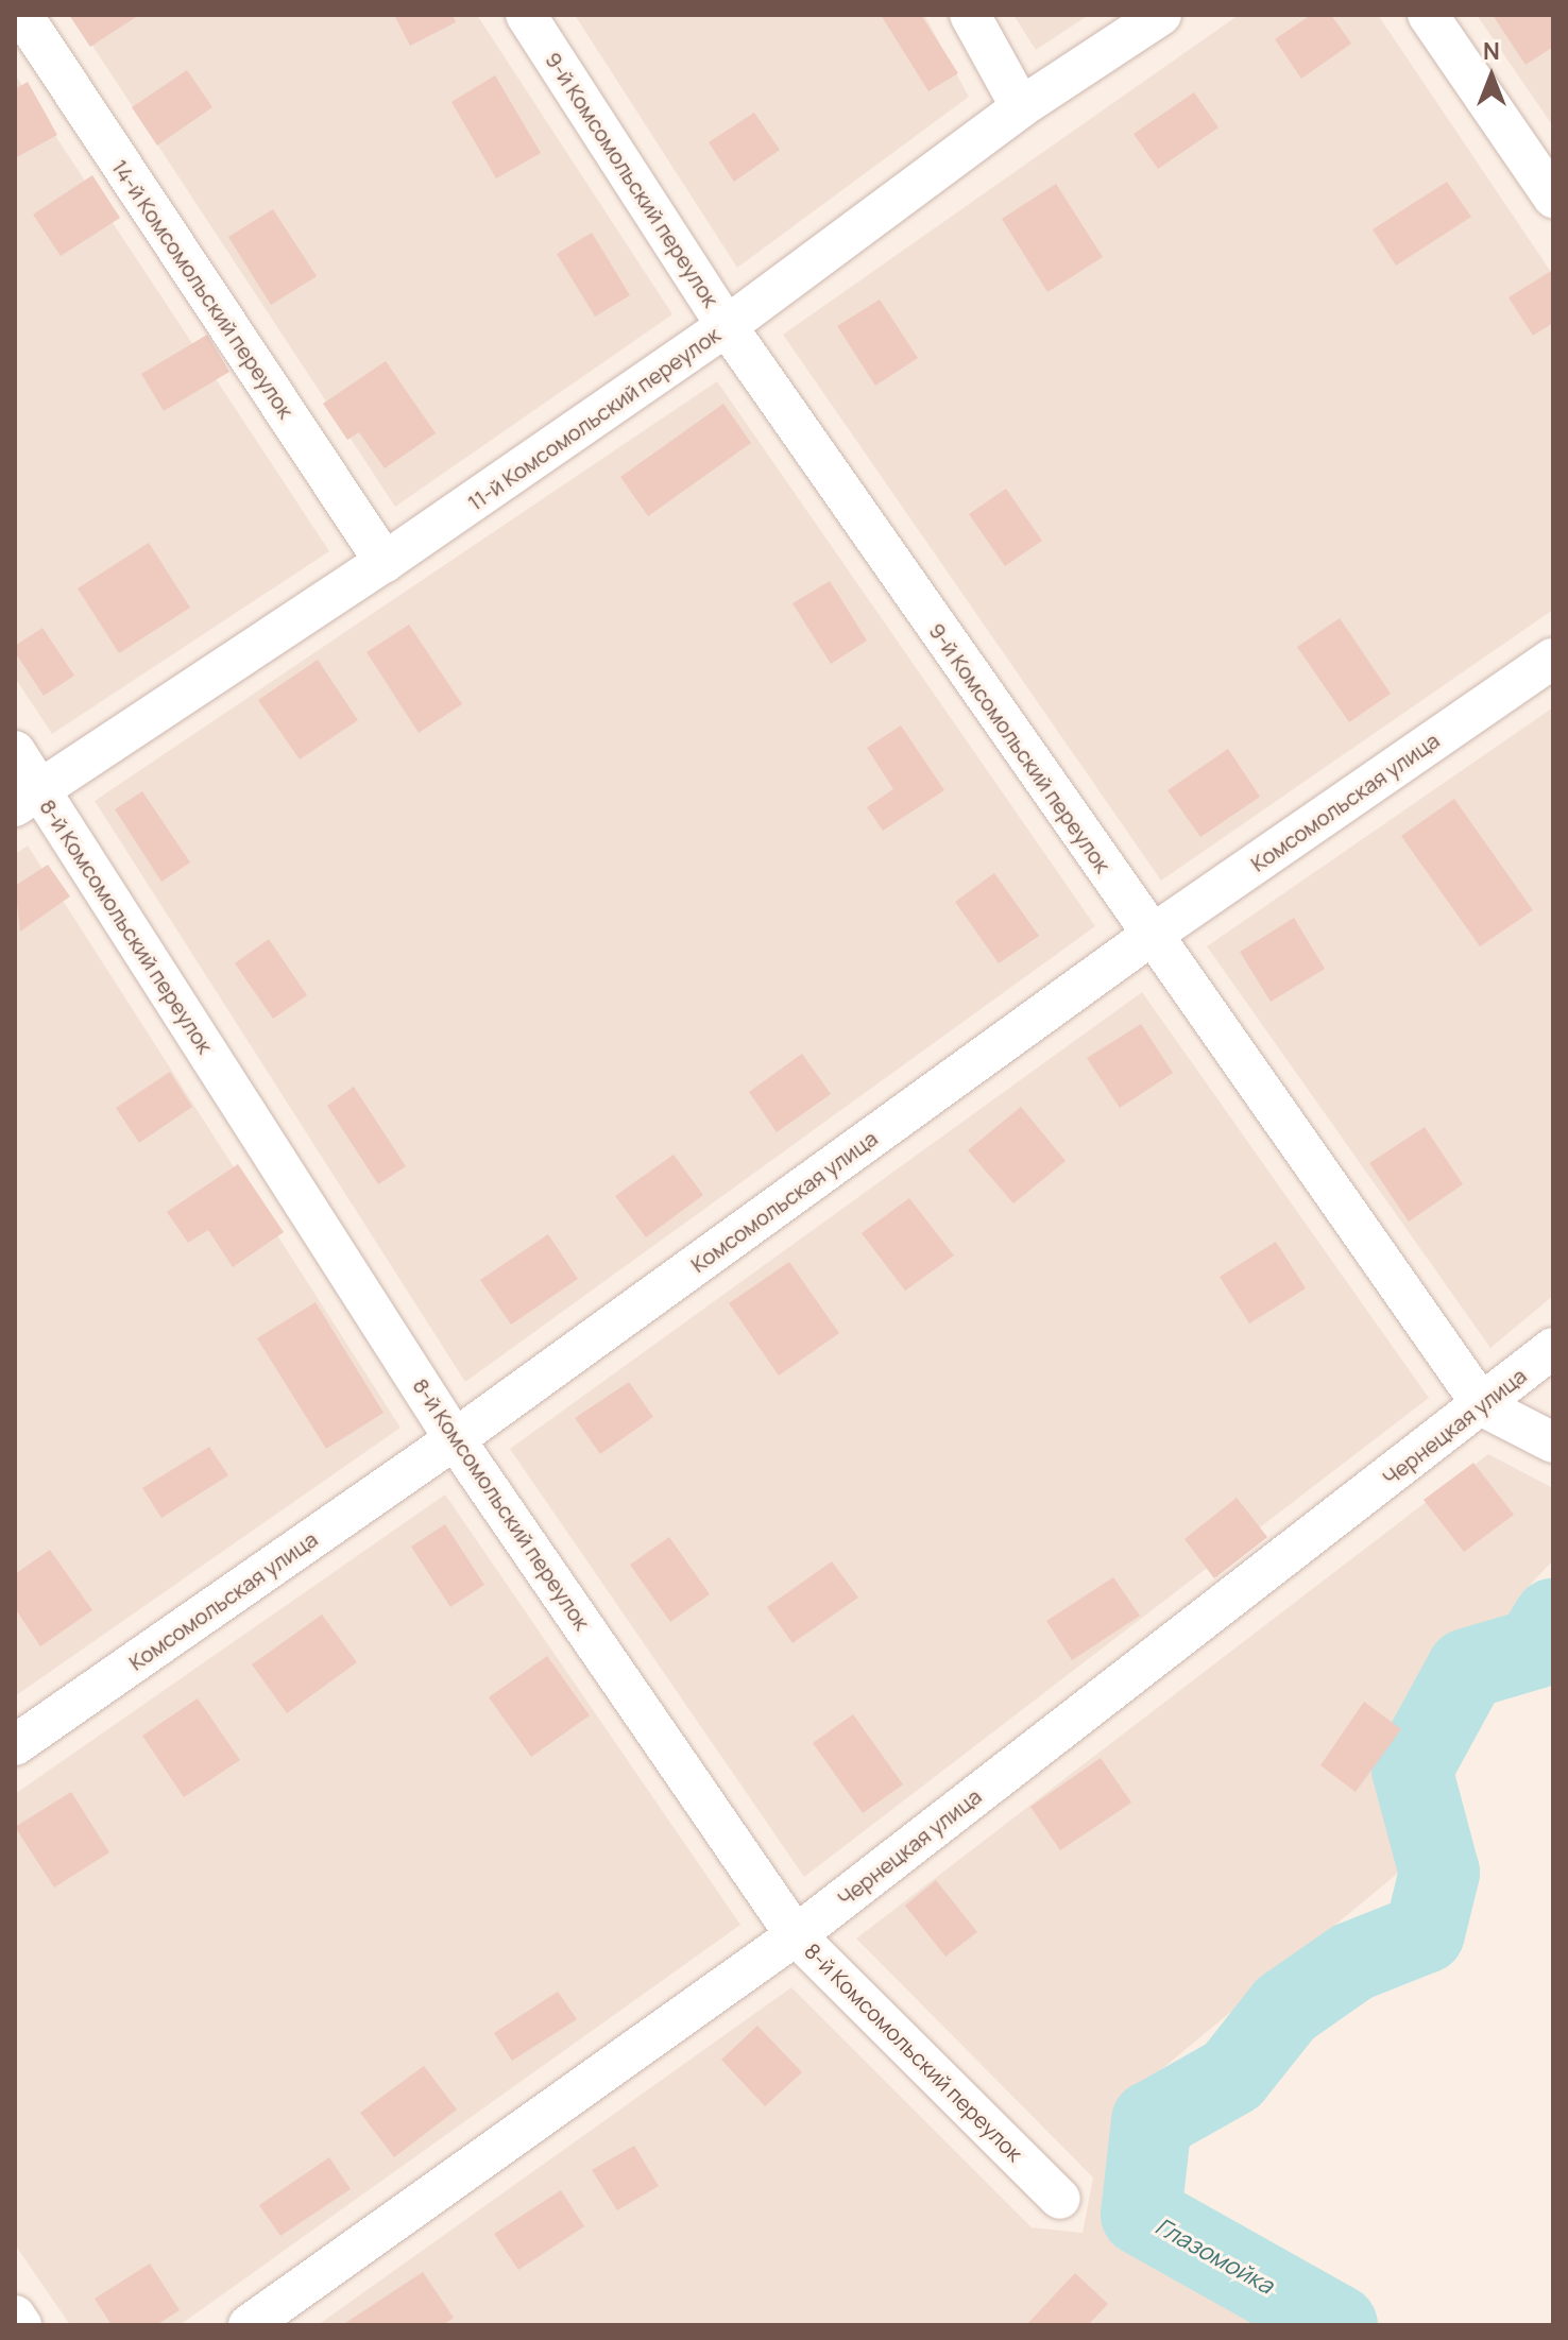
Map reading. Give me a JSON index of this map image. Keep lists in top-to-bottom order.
{
  "streets": {
    "street": [
      "9-й Комсомольский переулок",
      "14-й Комсомольский переулок",
      "11-й Комсомольский переулок",
      "Комсомольская улица",
      "8-й Комсомольский переулок",
      "Чернецкая улица"
    ]
  },
  "crossings": [
    ["9-й Комсомольский переулок", "11-й Комсомольский переулок"],
    ["9-й Комсомольский переулок", "Комсомольская улица"],
    ["9-й Комсомольский переулок", "Чернецкая улица"],
    ["14-й Комсомольский переулок", "11-й Комсомольский переулок"],
    ["11-й Комсомольский переулок", "8-й Комсомольский переулок"],
    ["Комсомольская улица", "8-й Комсомольский переулок"],
    ["8-й Комсомольский переулок", "Чернецкая улица"]
  ],
  "water": ["Глазомойка"],
  "north": "top"
}
